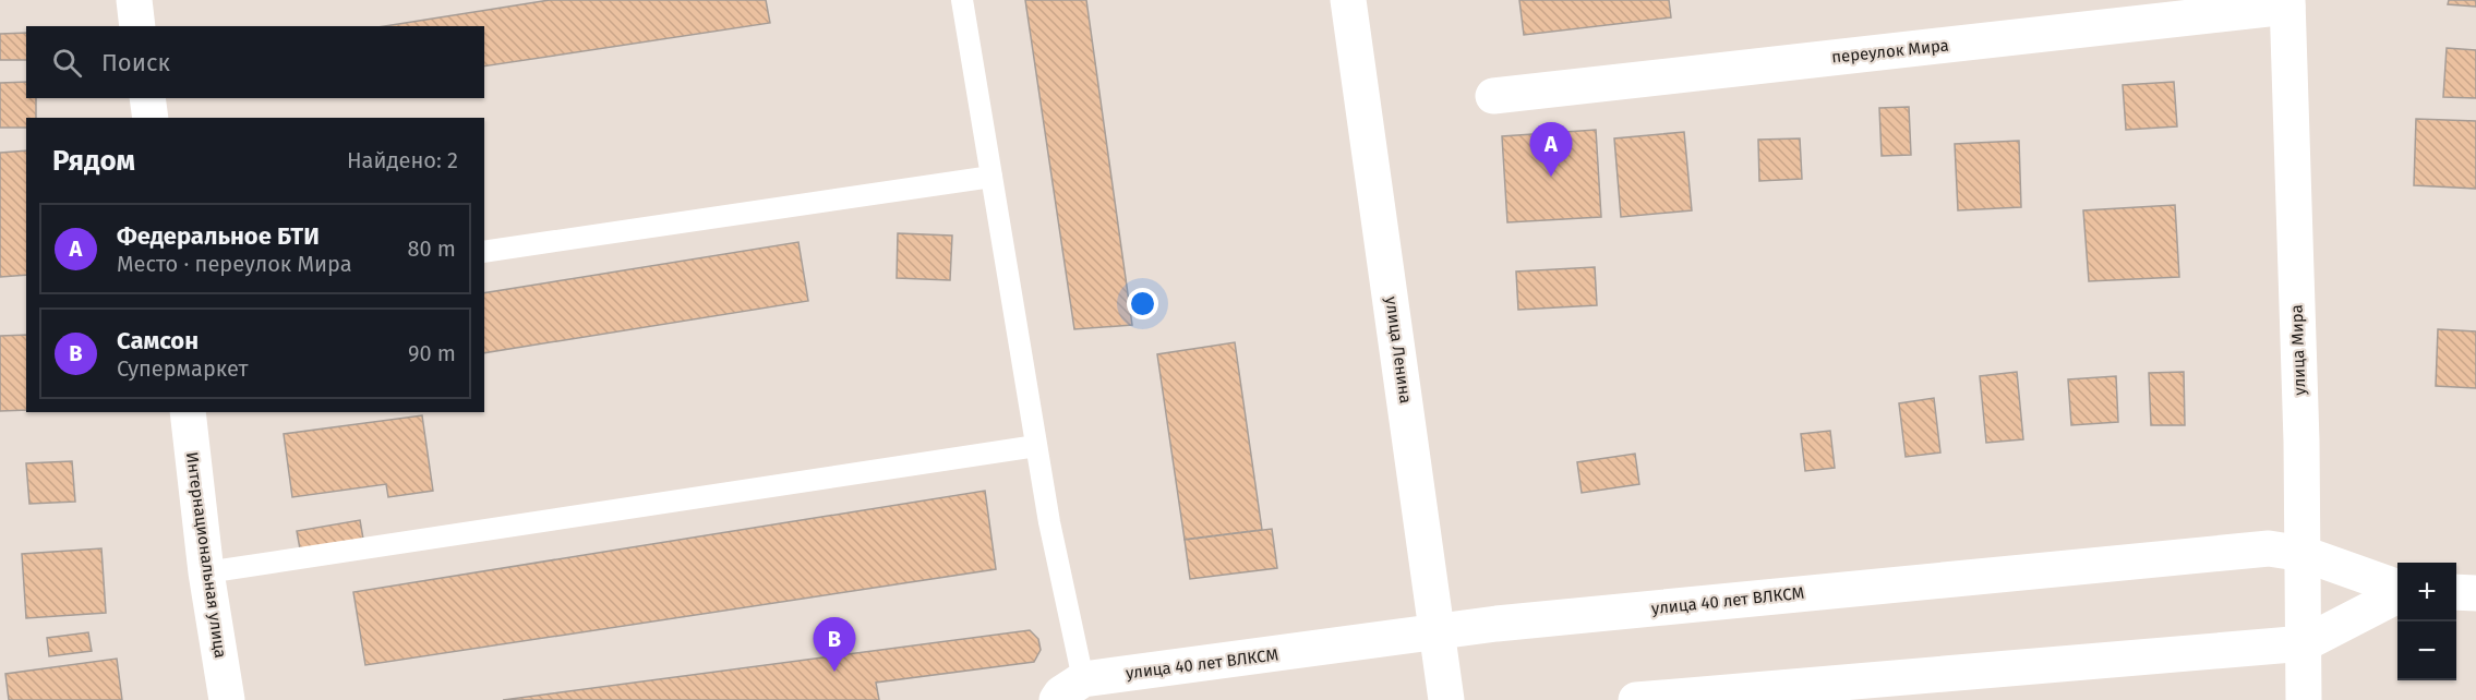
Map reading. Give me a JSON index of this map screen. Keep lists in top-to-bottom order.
{
  "streets": {
    "street": [
      "переулок Мира",
      "улица Ленина",
      "улица Мира",
      "Интернациональная улица",
      "улица 40 лет ВЛКСМ"
    ]
  },
  "crossings": [
    ["переулок Мира", "улица Мира"],
    ["улица Ленина", "улица 40 лет ВЛКСМ"],
    ["улица Мира", "улица 40 лет ВЛКСМ"]
  ],
  "page": {
    "search": "Поиск",
    "heading": ["Рядом", "Найдено: 2"],
    "pins": ["A", "B"],
    "list": [
      {
        "mark": "A",
        "name": "Федеральное БТИ",
        "note": "Место · переулок Мира",
        "value": "80 m"
      },
      {
        "mark": "B",
        "name": "Самсон",
        "note": "Супермаркет",
        "value": "90 m"
      }
    ],
    "map_buttons": ["+", "−"]
  }
}
